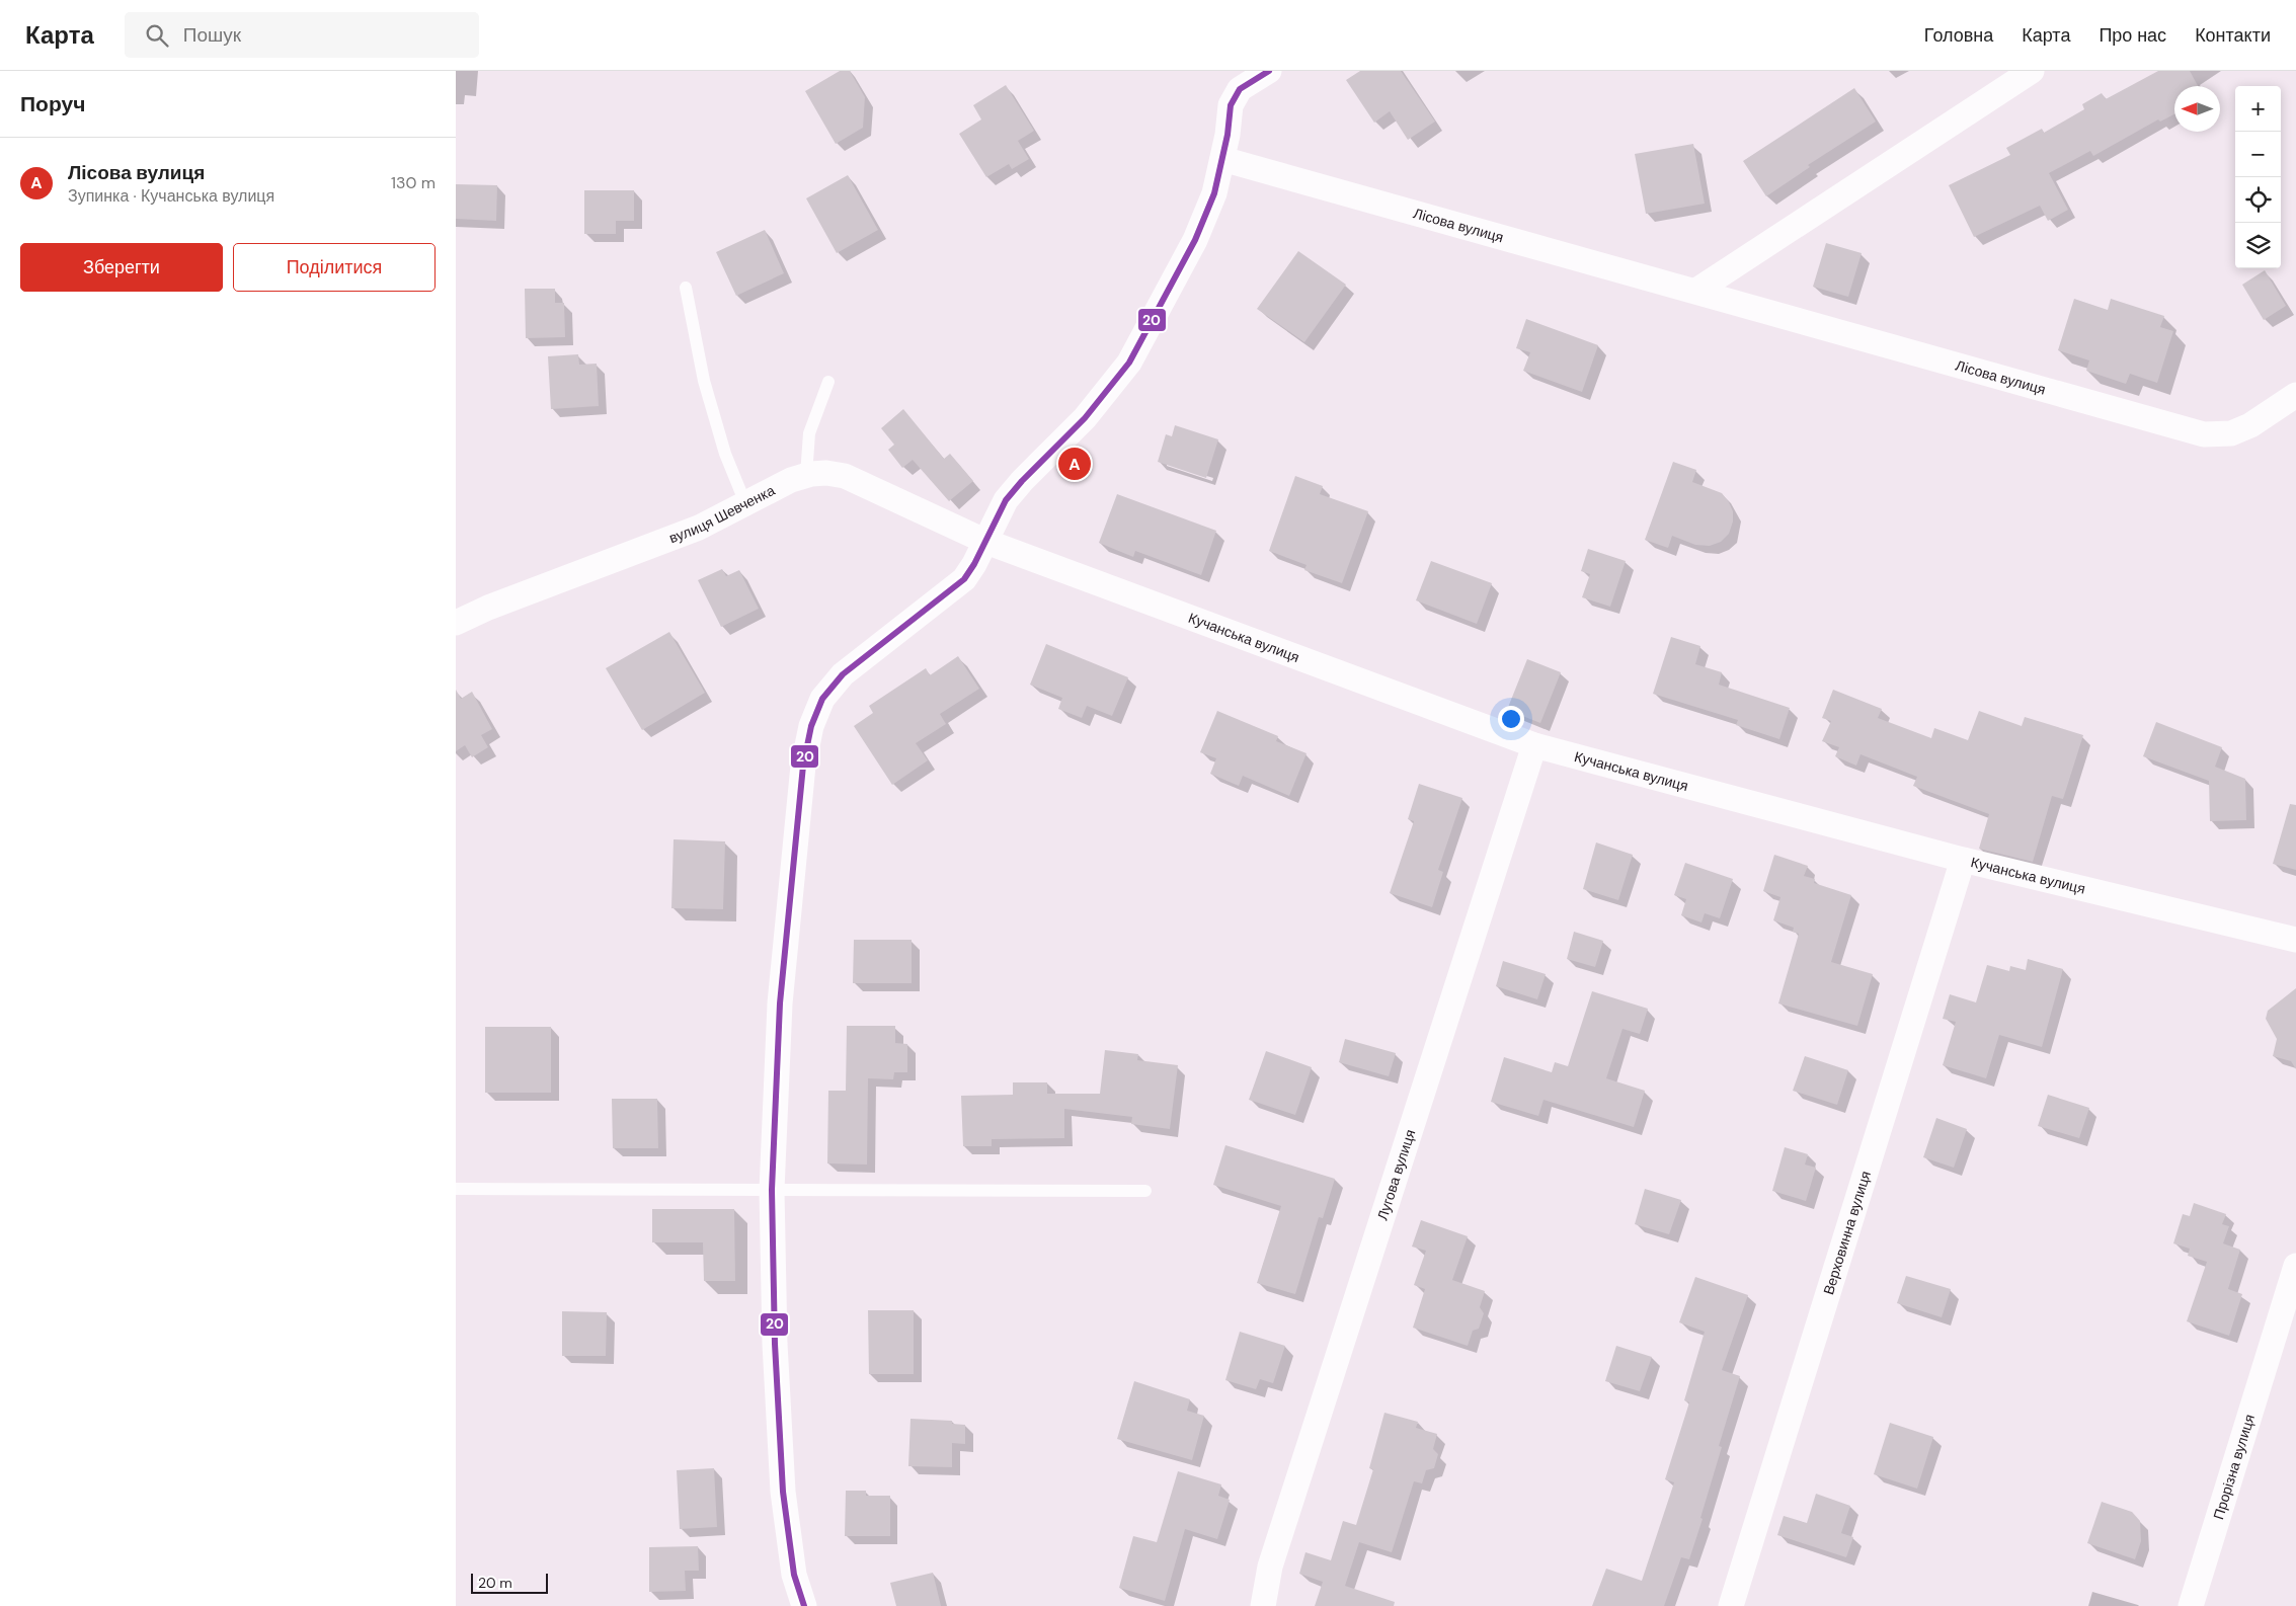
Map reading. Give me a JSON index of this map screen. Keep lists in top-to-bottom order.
{
  "streets": {
    "street": [
      "Лісова вулиця",
      "вулиця Шевченка",
      "Кучанська вулиця",
      "Лугова вулиця",
      "Верховинна вулиця",
      "Прорізна вулиця"
    ]
  },
  "crossings": [
    ["вулиця Шевченка", "Кучанська вулиця"],
    ["Кучанська вулиця", "Лугова вулиця"],
    ["Кучанська вулиця", "Верховинна вулиця"]
  ],
  "lines": ["transit line 20"],
  "scale_bar": "20 m",
  "north": "left",
  "page": {
    "header": "Карта",
    "search": "Пошук",
    "nav": [
      "Головна",
      "Карта",
      "Про нас",
      "Контакти"
    ],
    "heading": "Поруч",
    "map_buttons": ["+", "−"],
    "list": [
      {
        "mark": "A",
        "name": "Лісова вулиця",
        "note": "Зупинка · Кучанська вулиця",
        "value": "130 m"
      }
    ],
    "buttons": ["Зберегти", "Поділитися"],
    "pins": "A",
    "scale": "20 m"
  }
}
